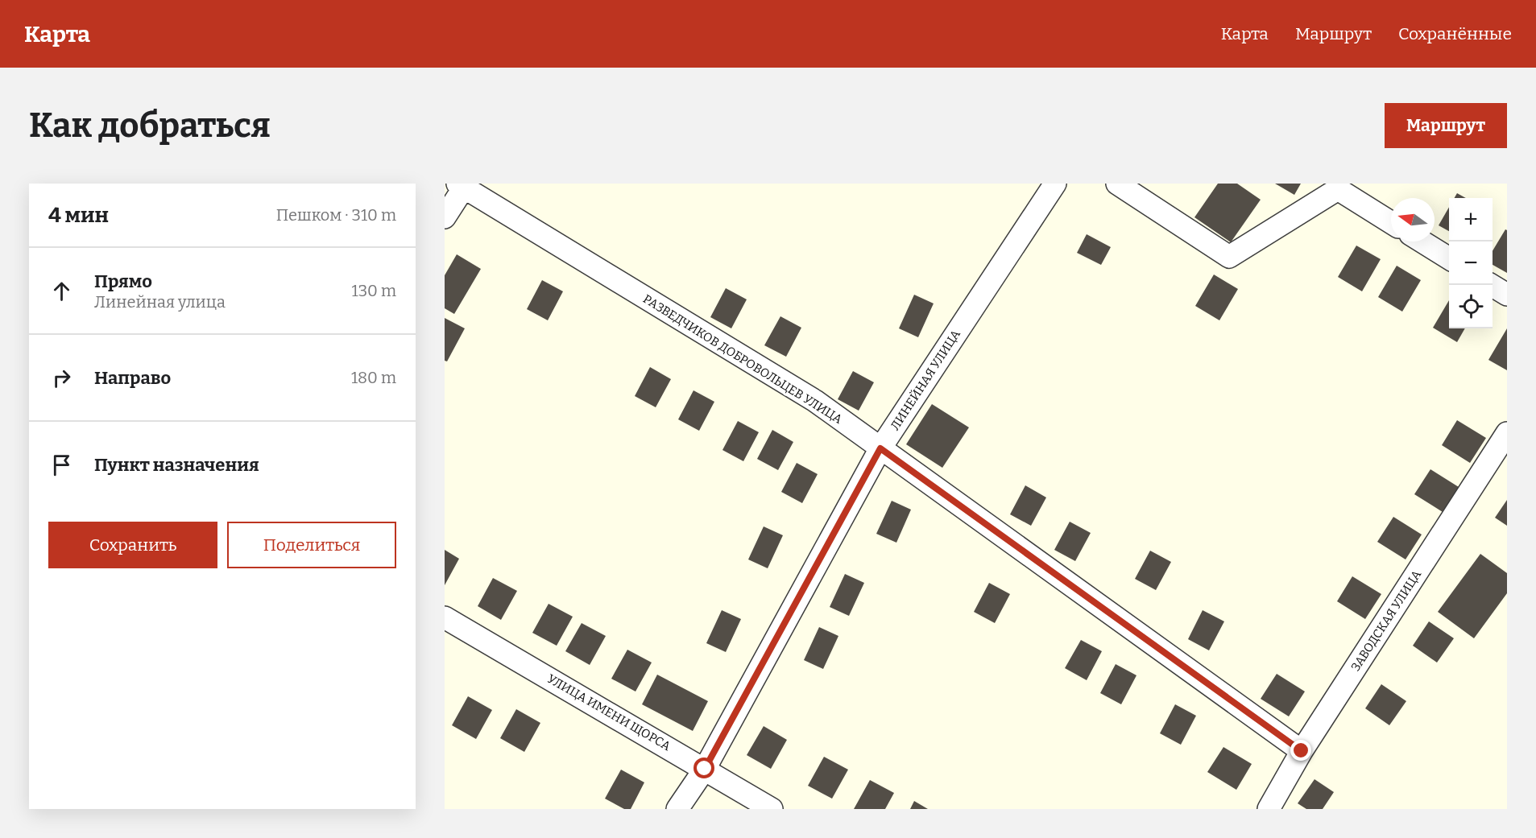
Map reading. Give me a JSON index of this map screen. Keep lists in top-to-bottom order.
{
  "streets": {
    "street": [
      "РАЗВЕДЧИКОВ ДОБРОВОЛЬЦЕВ УЛИЦА",
      "ЛИНЕЙНАЯ УЛИЦА",
      "ЗАВОДСКАЯ УЛИЦА",
      "УЛИЦА ИМЕНИ ЩОРСА"
    ]
  },
  "crossings": [
    ["РАЗВЕДЧИКОВ ДОБРОВОЛЬЦЕВ УЛИЦА", "ЛИНЕЙНАЯ УЛИЦА"],
    ["РАЗВЕДЧИКОВ ДОБРОВОЛЬЦЕВ УЛИЦА", "ЗАВОДСКАЯ УЛИЦА"],
    ["ЛИНЕЙНАЯ УЛИЦА", "УЛИЦА ИМЕНИ ЩОРСА"]
  ],
  "north": "left",
  "page": {
    "header": "Карта",
    "nav": ["Карта", "Маршрут", "Сохранённые"],
    "buttons": [
      "Маршрут",
      ["Сохранить", "Поделиться"]
    ],
    "title": "Как добраться",
    "heading": ["4 мин", "Пешком · 310 m"],
    "map_buttons": ["+", "−"],
    "list": [
      ["Прямо", "Линейная улица", "130 m"],
      ["Направо", "180 m"],
      "Пункт назначения"
    ]
  }
}
